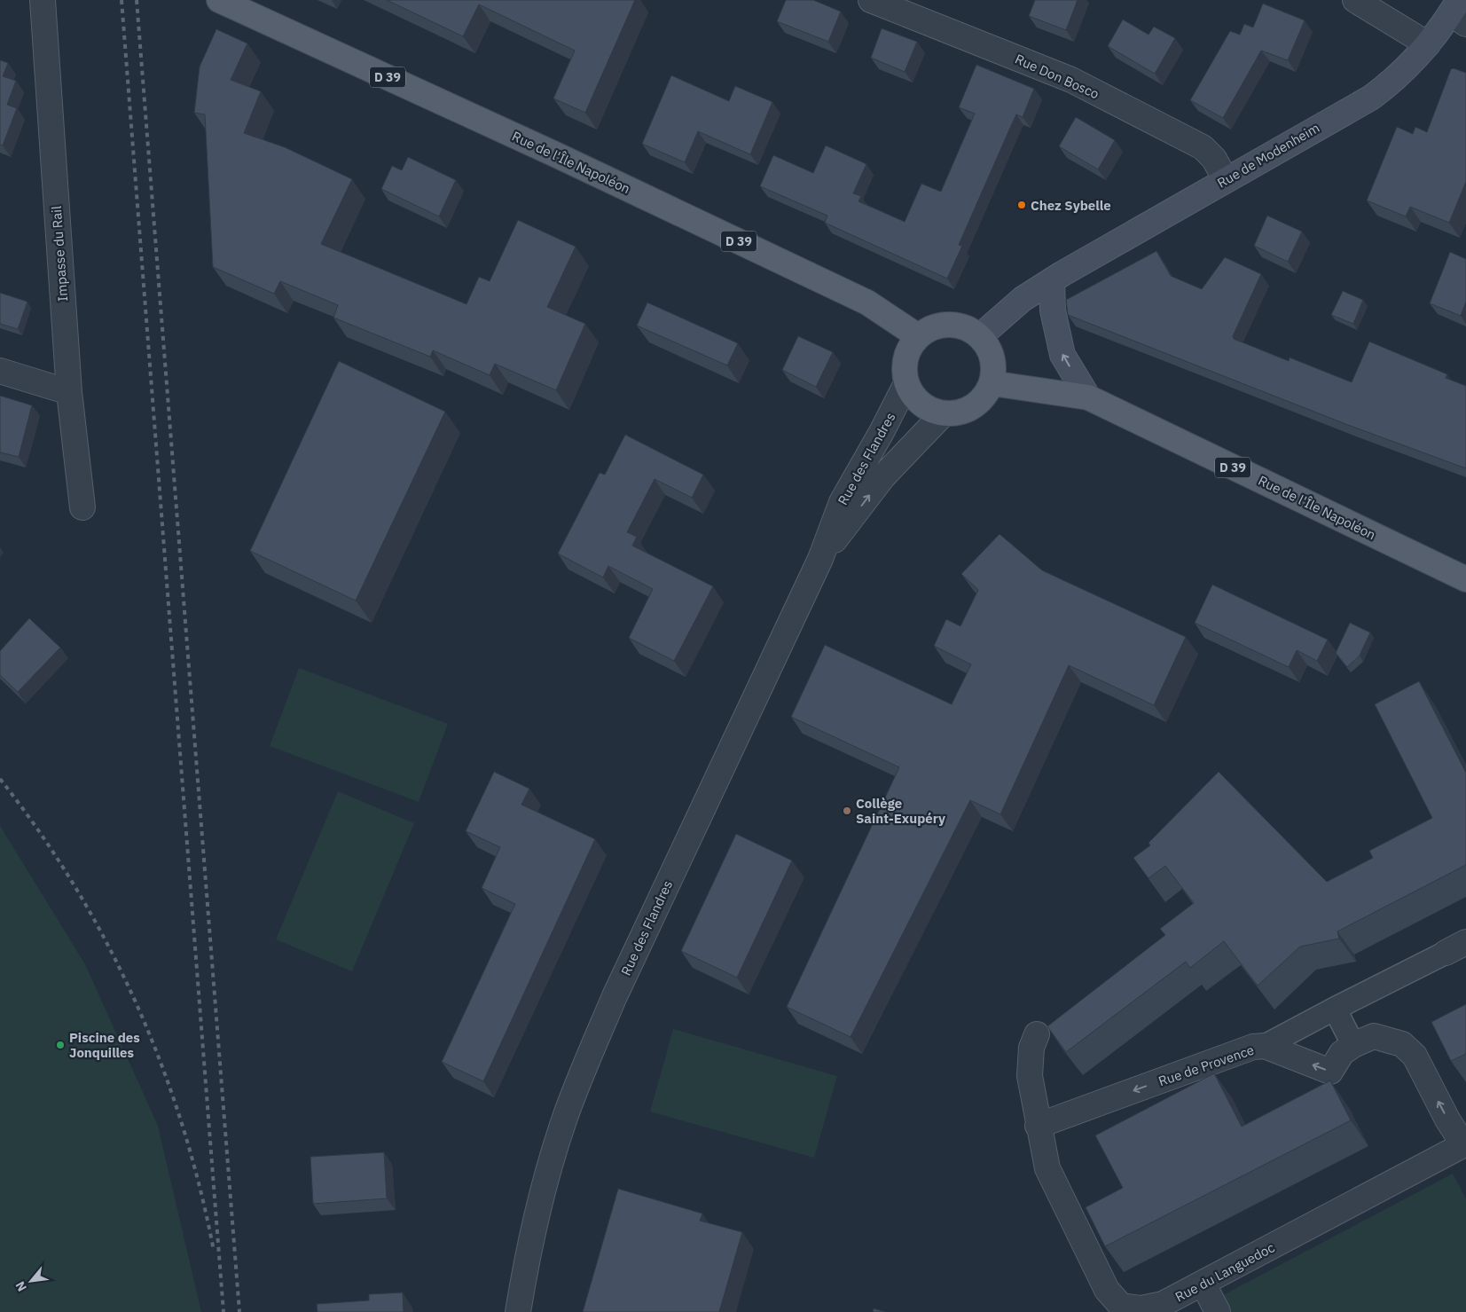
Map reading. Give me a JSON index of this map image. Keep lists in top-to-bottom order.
{
  "streets": {
    "main road": ["D 39", "Rue de Modenheim", "Rue de l'Île Napoléon"],
    "street": [
      "Rue Don Bosco",
      "Impasse du Rail",
      "Rue des Flandres",
      "Rue de Provence",
      "Rue du Languedoc"
    ]
  },
  "crossings": [
    ["Rue Don Bosco", "Rue de Modenheim"],
    ["Rue de Modenheim", "Rue de l'Île Napoléon"],
    ["Rue de Modenheim", "Rue des Flandres"],
    ["Rue de l'Île Napoléon", "Rue des Flandres"],
    ["Rue de Provence", "Rue du Languedoc"]
  ],
  "one_way": ["Rue de Provence"],
  "places": ["Chez Sybelle", "Collège Saint-Exupéry", "Piscine des Jonquilles"],
  "north": "bottom left"
}
